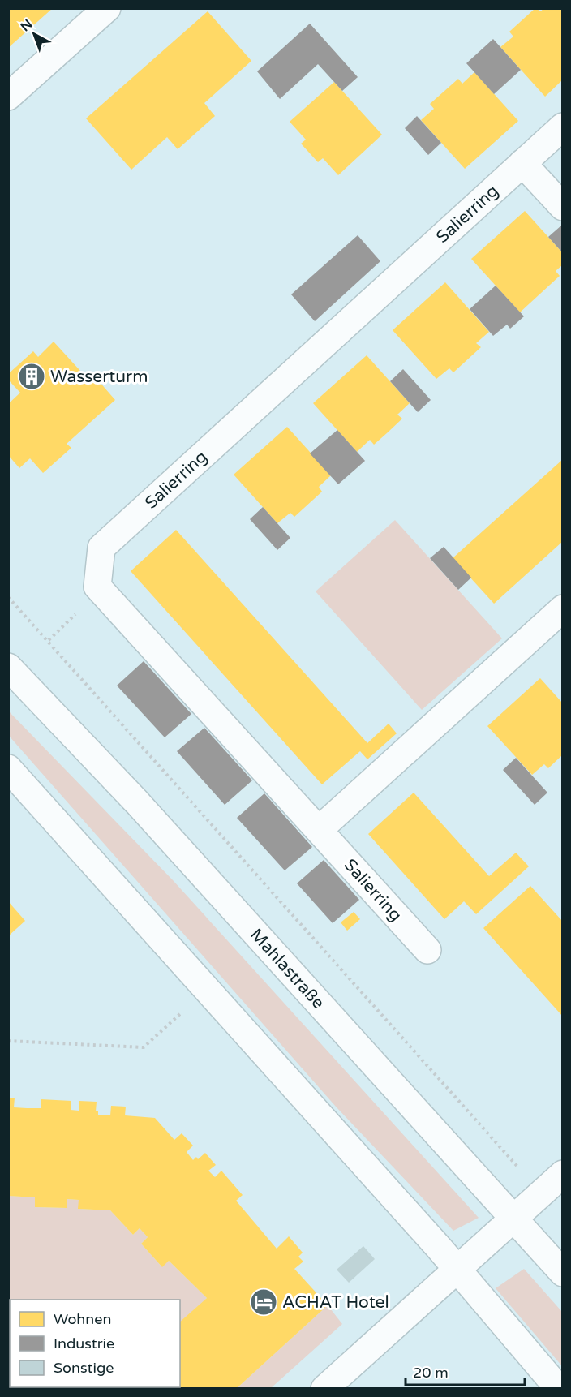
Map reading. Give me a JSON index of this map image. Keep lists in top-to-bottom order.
{
  "streets": {
    "street": ["Salierring", "Mahlastraße"]
  },
  "places": {
    "building": ["Wasserturm"],
    "hotel": ["ACHAT Hotel"]
  },
  "legend": ["Wohnen", "Industrie", "Sonstige"],
  "scale_bar": "20 m",
  "north": "top left"
}
